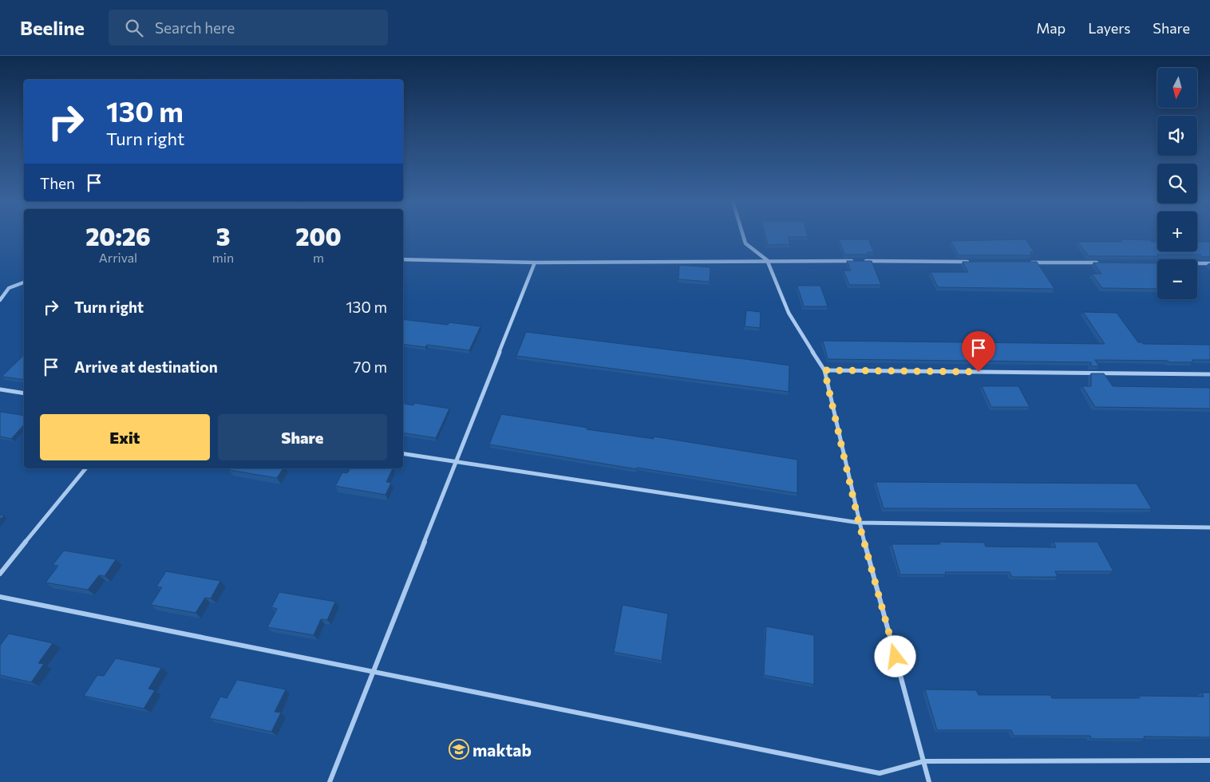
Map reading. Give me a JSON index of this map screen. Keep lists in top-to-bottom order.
{
  "places": {
    "school or university": ["maktab"]
  },
  "north": "bottom",
  "page": {
    "header": "Beeline",
    "search": "Search here",
    "nav": ["Map", "Layers", "Share"],
    "map_buttons": ["+", "−"],
    "turn": ["130 m", "Turn right"],
    "then": "Then",
    "eta": [
      "20:26",
      "Arrival",
      "3",
      "min",
      "200",
      "m"
    ],
    "list": [
      {
        "name": "Turn right",
        "value": "130 m"
      },
      {
        "name": "Arrive at destination",
        "value": "70 m"
      }
    ],
    "buttons": ["Exit", "Share"]
  }
}
